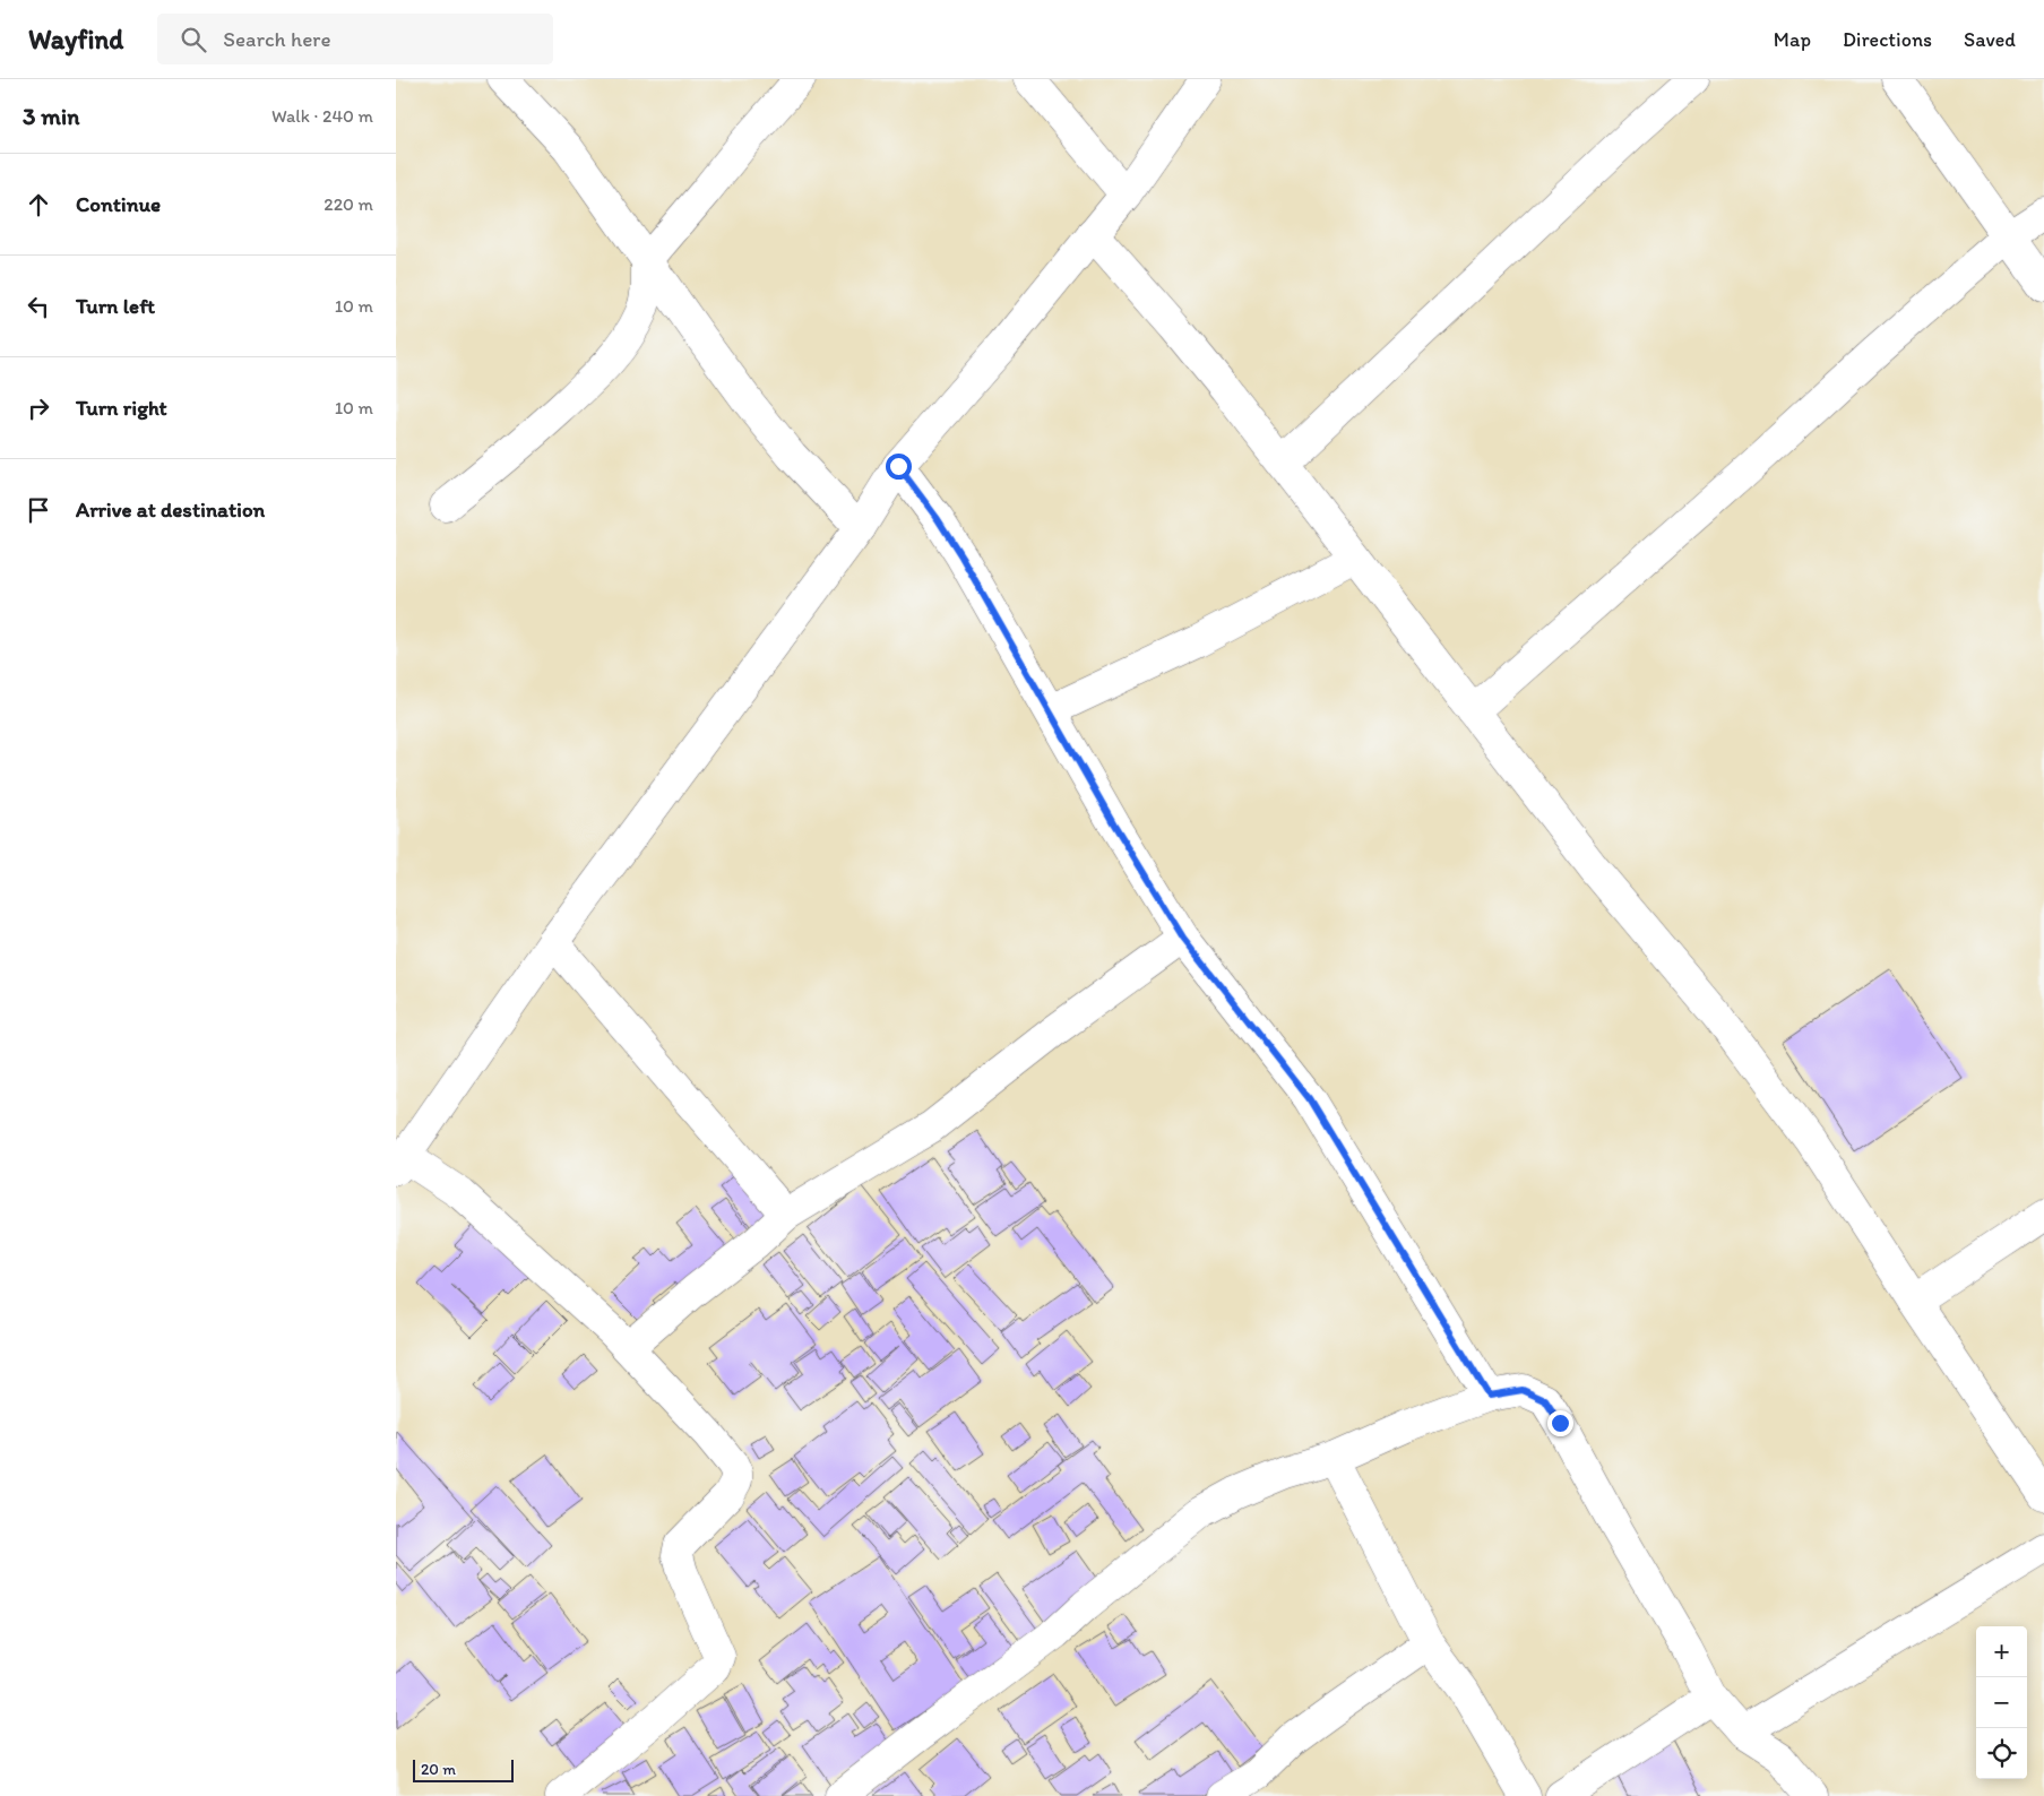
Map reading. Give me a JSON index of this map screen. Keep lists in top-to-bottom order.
{
  "scale_bar": "20 m",
  "page": {
    "header": "Wayfind",
    "search": "Search here",
    "nav": ["Map", "Directions", "Saved"],
    "heading": ["3 min", "Walk · 240 m"],
    "list": [
      ["Continue", "220 m"],
      ["Turn left", "10 m"],
      ["Turn right", "10 m"],
      "Arrive at destination"
    ],
    "map_buttons": ["+", "−"],
    "scale": "20 m"
  }
}
